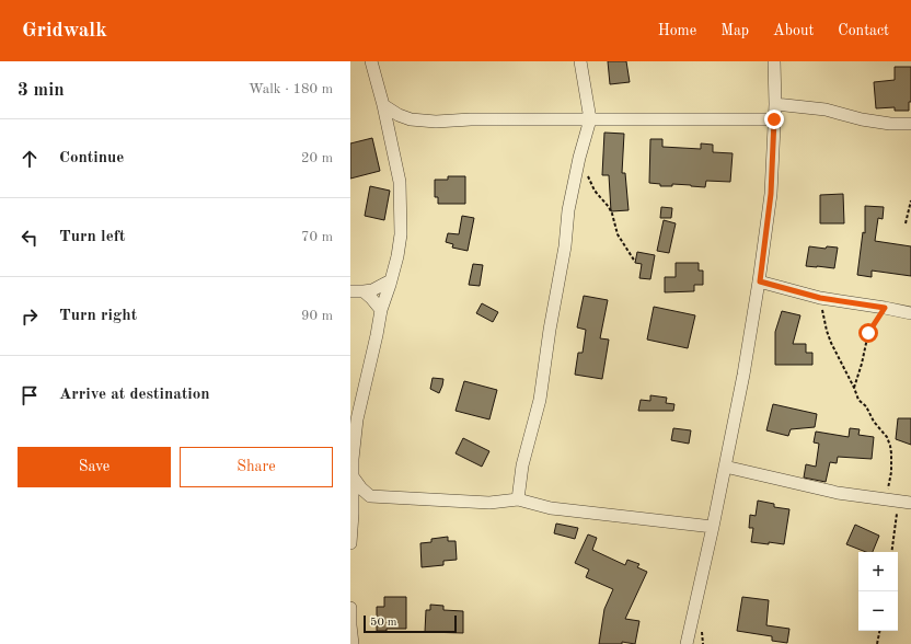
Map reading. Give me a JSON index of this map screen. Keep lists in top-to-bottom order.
{
  "scale_bar": "50 m",
  "page": {
    "header": "Gridwalk",
    "nav": [
      "Home",
      "Map",
      "About",
      "Contact"
    ],
    "heading": ["3 min", "Walk · 180 m"],
    "list": [
      ["Continue", "20 m"],
      ["Turn left", "70 m"],
      ["Turn right", "90 m"],
      "Arrive at destination"
    ],
    "buttons": ["Save", "Share"],
    "map_buttons": ["+", "−"],
    "scale": "50 m"
  }
}
